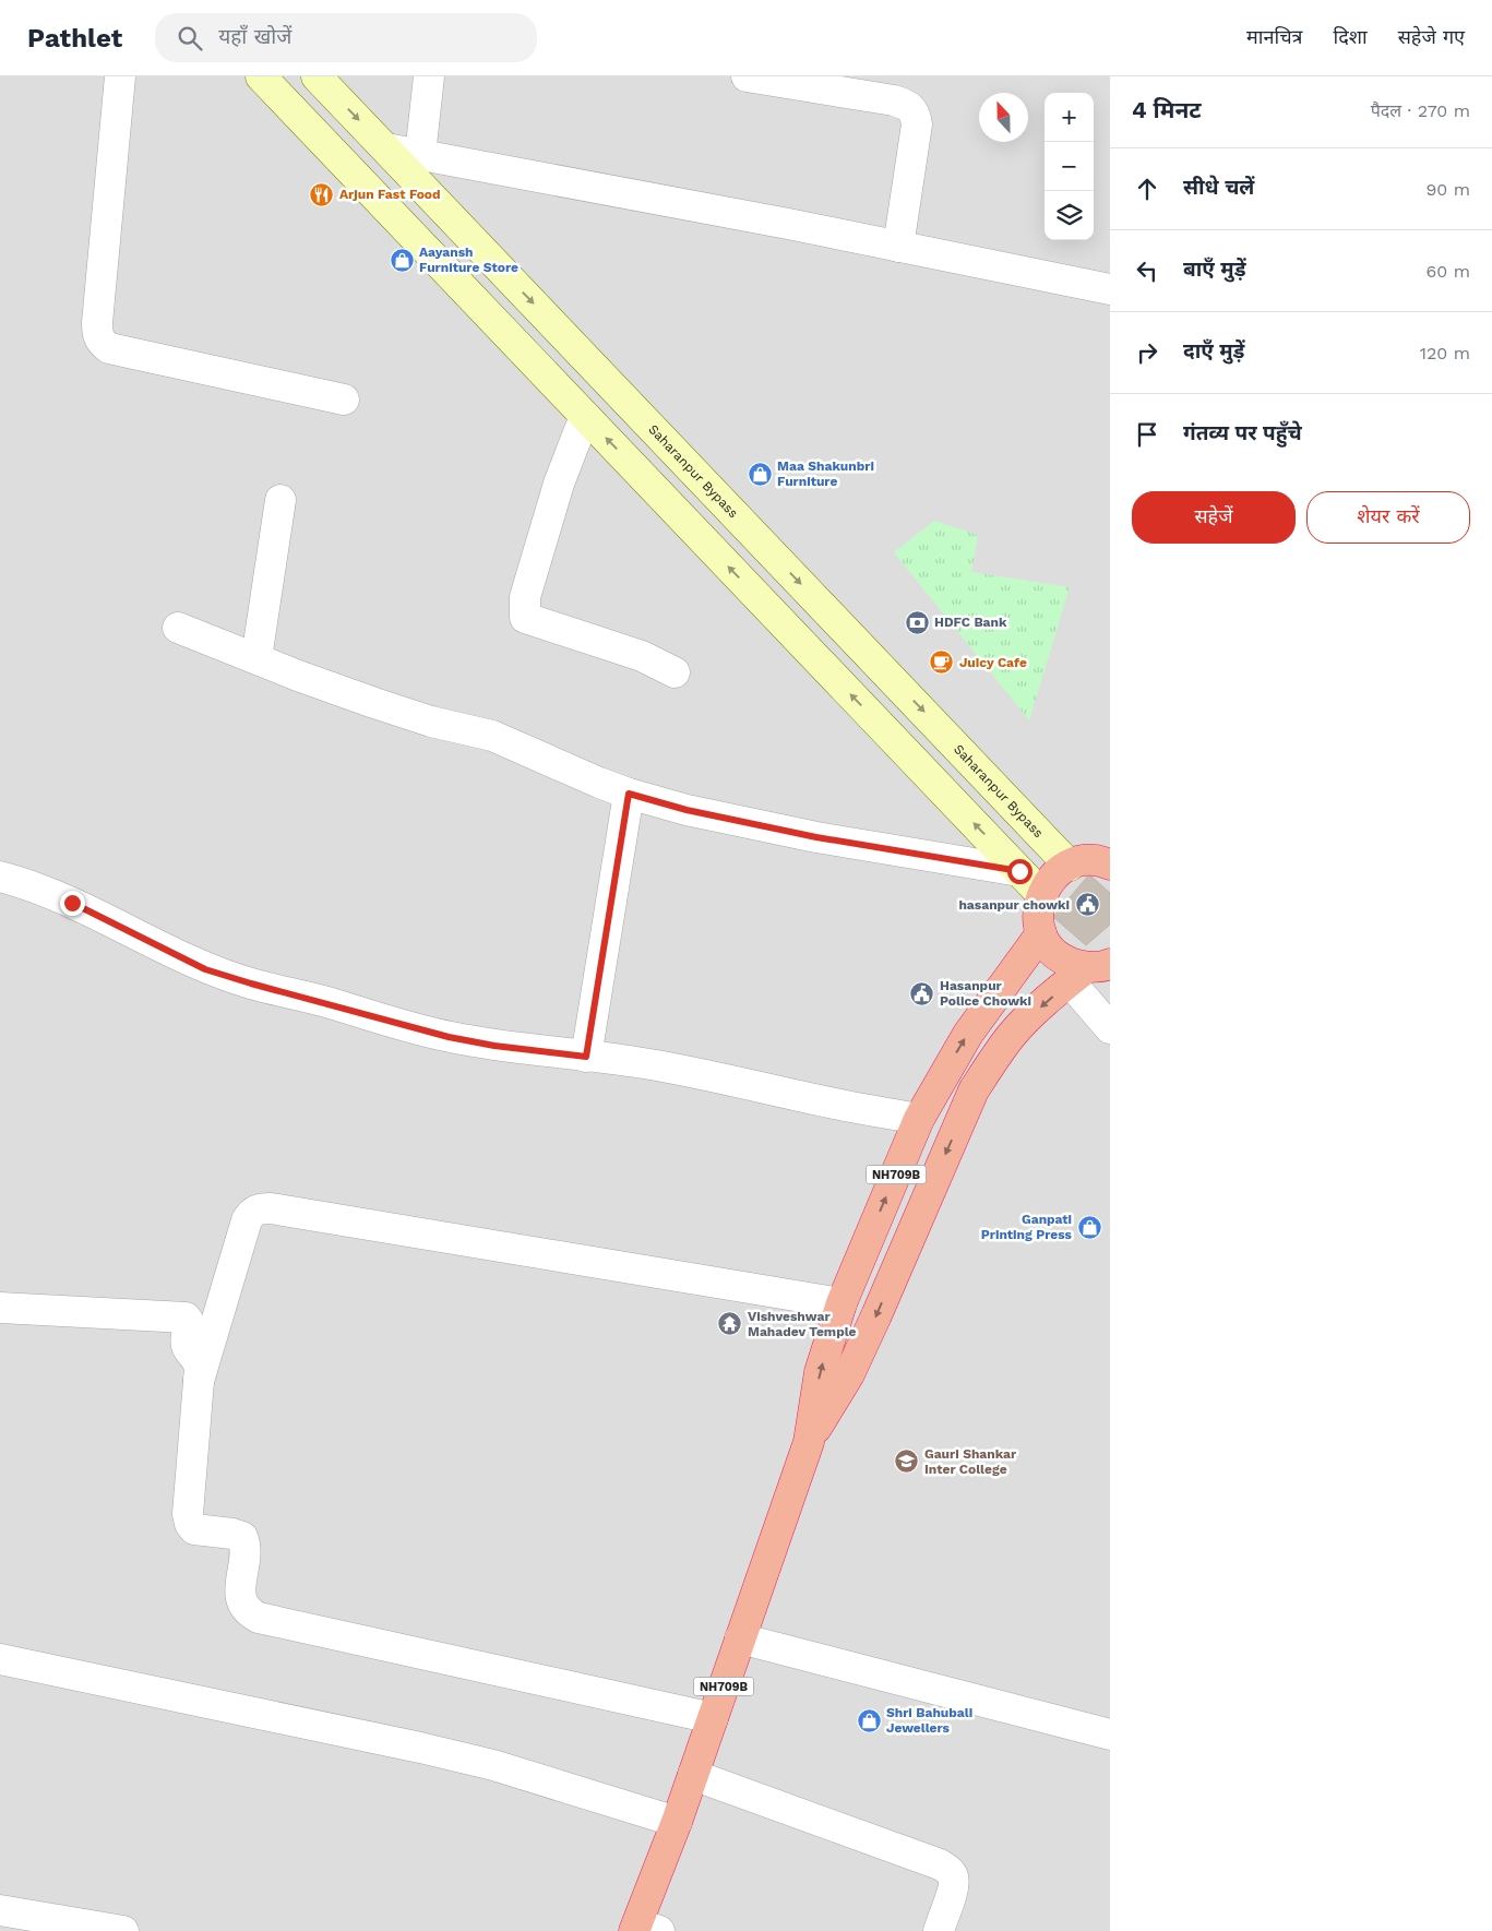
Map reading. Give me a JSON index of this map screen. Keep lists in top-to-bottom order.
{
  "streets": {
    "highway": ["NH709B"],
    "main road": ["Saharanpur Bypass"]
  },
  "places": {
    "restaurant": ["Arjun Fast Food"],
    "shop": [
      "Aayansh Furniture Store",
      "Maa Shakunbri Furniture",
      "Ganpati Printing Press",
      "Shri Bahubali Jewellers"
    ],
    "bank": ["HDFC Bank"],
    "cafe": ["Juicy Cafe"],
    "public building": ["hasanpur chowki", "Hasanpur Police Chowki"],
    "temple": ["Vishveshwar Mahadev Temple"],
    "school or university": ["Gauri Shankar Inter College"]
  },
  "north": "top",
  "page": {
    "header": "Pathlet",
    "search": "यहाँ खोजें",
    "nav": ["मानचित्र", "दिशा", "सहेजे गए"],
    "heading": ["4 मिनट", "पैदल · 270 m"],
    "map_buttons": ["+", "−"],
    "list": [
      ["सीधे चलें", "90 m"],
      ["बाएँ मुड़ें", "60 m"],
      ["दाएँ मुड़ें", "120 m"],
      "गंतव्य पर पहुँचे"
    ],
    "buttons": ["सहेजें", "शेयर करें"]
  }
}
